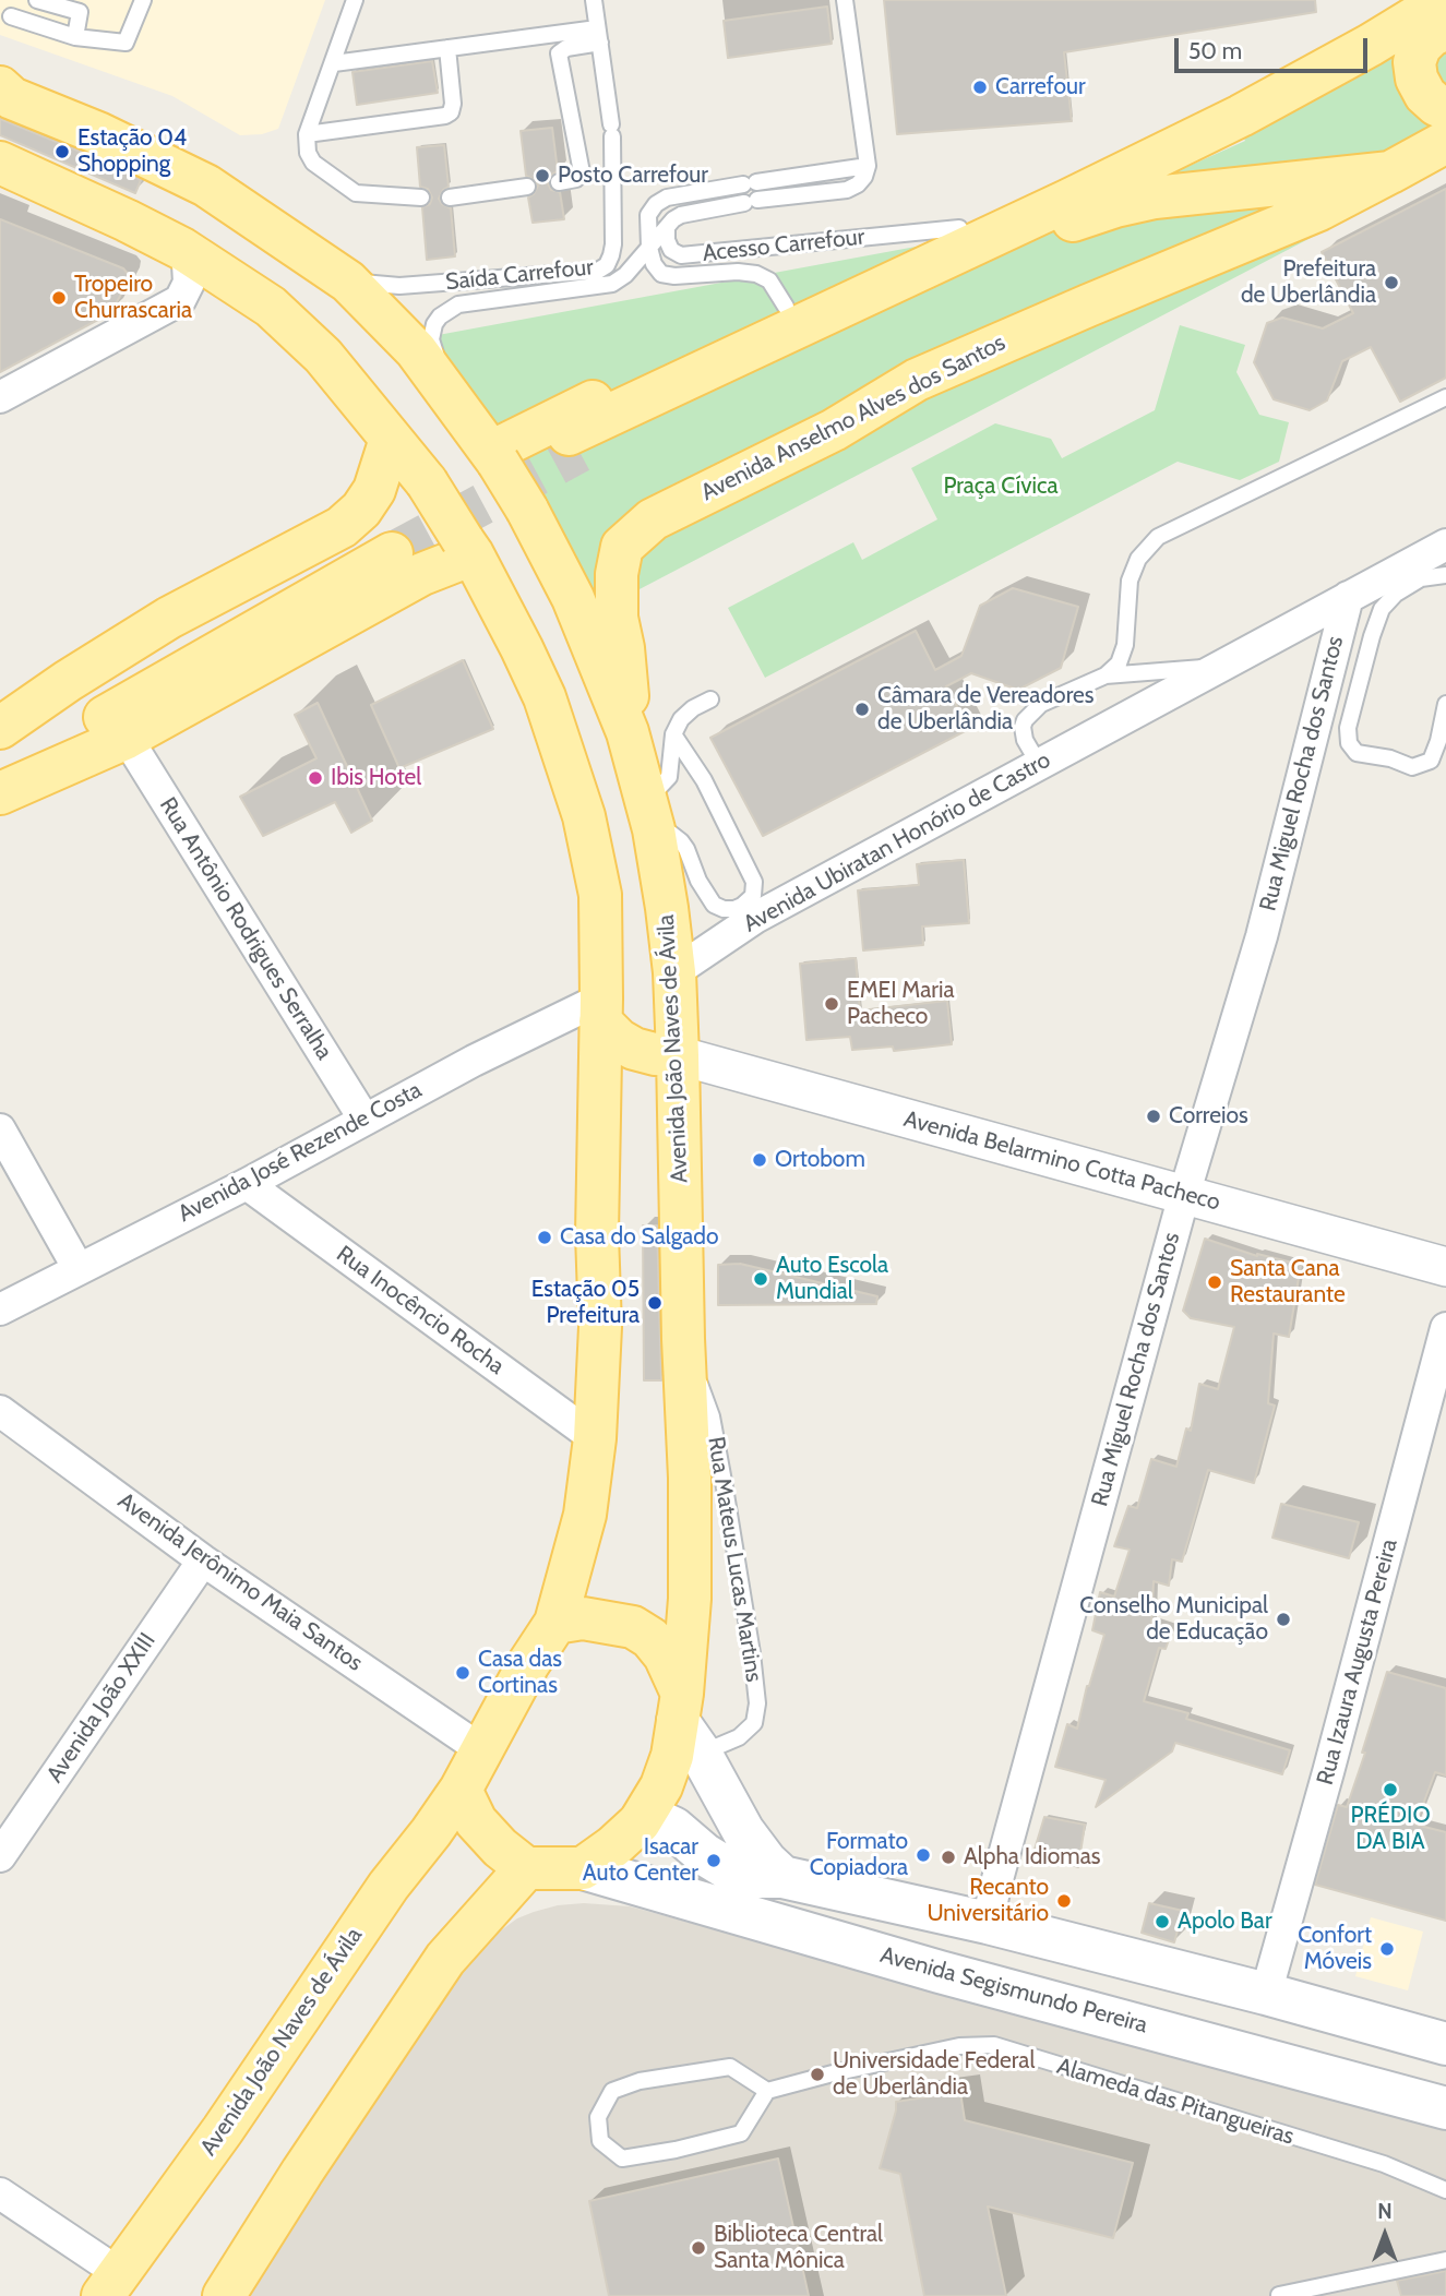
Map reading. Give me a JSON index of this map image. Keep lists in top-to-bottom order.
{
  "streets": {
    "main road": ["Avenida Anselmo Alves dos Santos", "Avenida João Naves de Ávila", "Avenida Segismundo Pereira"],
    "street": [
      "Rua Miguel Rocha dos Santos",
      "Avenida Ubiratan Honório de Castro",
      "Rua Antônio Rodrigues Serralha",
      "Avenida José Rezende Costa",
      "Avenida Belarmino Cotta Pacheco",
      "Rua Inocêncio Rocha",
      "Avenida Jerônimo Maia Santos",
      "Rua Izaura Augusta Pereira",
      "Avenida João XXIII"
    ],
    "lane": [
      "Acesso Carrefour",
      "Saída Carrefour",
      "Rua Mateus Lucas Martins",
      "Alameda das Pitangueiras"
    ]
  },
  "crossings": [
    ["Saída Carrefour", "Avenida João Naves de Ávila"],
    ["Avenida Anselmo Alves dos Santos", "Avenida João Naves de Ávila"],
    ["Rua Miguel Rocha dos Santos", "Avenida Ubiratan Honório de Castro"],
    ["Rua Miguel Rocha dos Santos", "Avenida Belarmino Cotta Pacheco"],
    ["Avenida Ubiratan Honório de Castro", "Avenida João Naves de Ávila"],
    ["Rua Antônio Rodrigues Serralha", "Avenida José Rezende Costa"],
    ["Avenida João Naves de Ávila", "Avenida Belarmino Cotta Pacheco"],
    ["Avenida João Naves de Ávila", "Rua Mateus Lucas Martins"],
    ["Avenida João Naves de Ávila", "Avenida Jerônimo Maia Santos"],
    ["Avenida João Naves de Ávila", "Avenida Segismundo Pereira"],
    ["Avenida José Rezende Costa", "Rua Inocêncio Rocha"],
    ["Rua Mateus Lucas Martins", "Avenida Jerônimo Maia Santos"],
    ["Rua Mateus Lucas Martins", "Avenida Segismundo Pereira"],
    ["Avenida Jerônimo Maia Santos", "Avenida João XXIII"],
    ["Avenida Jerônimo Maia Santos", "Avenida Segismundo Pereira"]
  ],
  "parks": ["Praça Cívica"],
  "places": [
    "Carrefour",
    "Estação 04 Shopping",
    "Posto Carrefour",
    "Prefeitura de Uberlândia",
    "Tropeiro Churrascaria",
    "Câmara de Vereadores de Uberlândia",
    "Ibis Hotel",
    "EMEI Maria Pacheco",
    "Correios",
    "Ortobom",
    "Casa do Salgado",
    "Auto Escola Mundial",
    "Santa Cana Restaurante",
    "Estação 05 Prefeitura",
    "Conselho Municipal de Educação",
    "Casa das Cortinas",
    "PRÉDIO DA BIA",
    "Formato Copiadora",
    "Alpha Idiomas",
    "Isacar Auto Center",
    "Recanto Universitário",
    "Apolo Bar",
    "Confort Móveis",
    "Universidade Federal de Uberlândia",
    "Biblioteca Central Santa Mônica"
  ],
  "scale_bar": "50 m",
  "north": "top"
}
